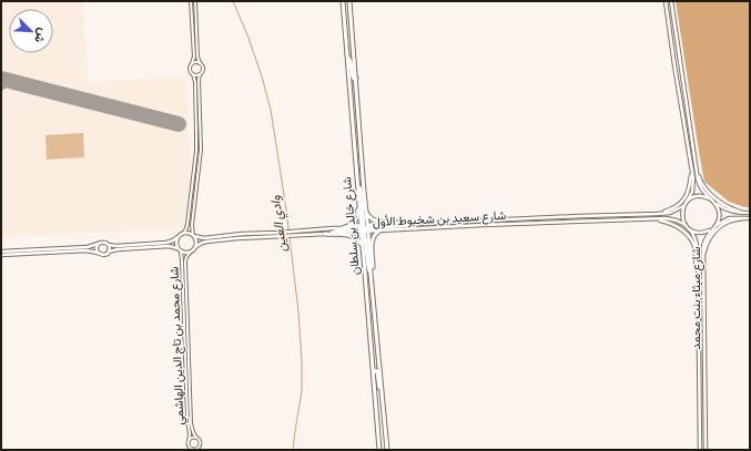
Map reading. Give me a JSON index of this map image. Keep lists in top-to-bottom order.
{
  "streets": {
    "main road": ["شارع سعيد بن شخبوط الأول", "شارع خالِد بن سلطان", "شارع ميثاء بنت محمد"],
    "street": ["شارع محمد بن تاج الدين الهاشمي"]
  },
  "crossings": [
    ["شارع سعيد بن شخبوط الأول", "شارع خالِد بن سلطان"],
    ["شارع سعيد بن شخبوط الأول", "شارع ميثاء بنت محمد"],
    ["شارع سعيد بن شخبوط الأول", "شارع محمد بن تاج الدين الهاشمي"]
  ],
  "water": ["وادي العين"],
  "north": "bottom right"
}
